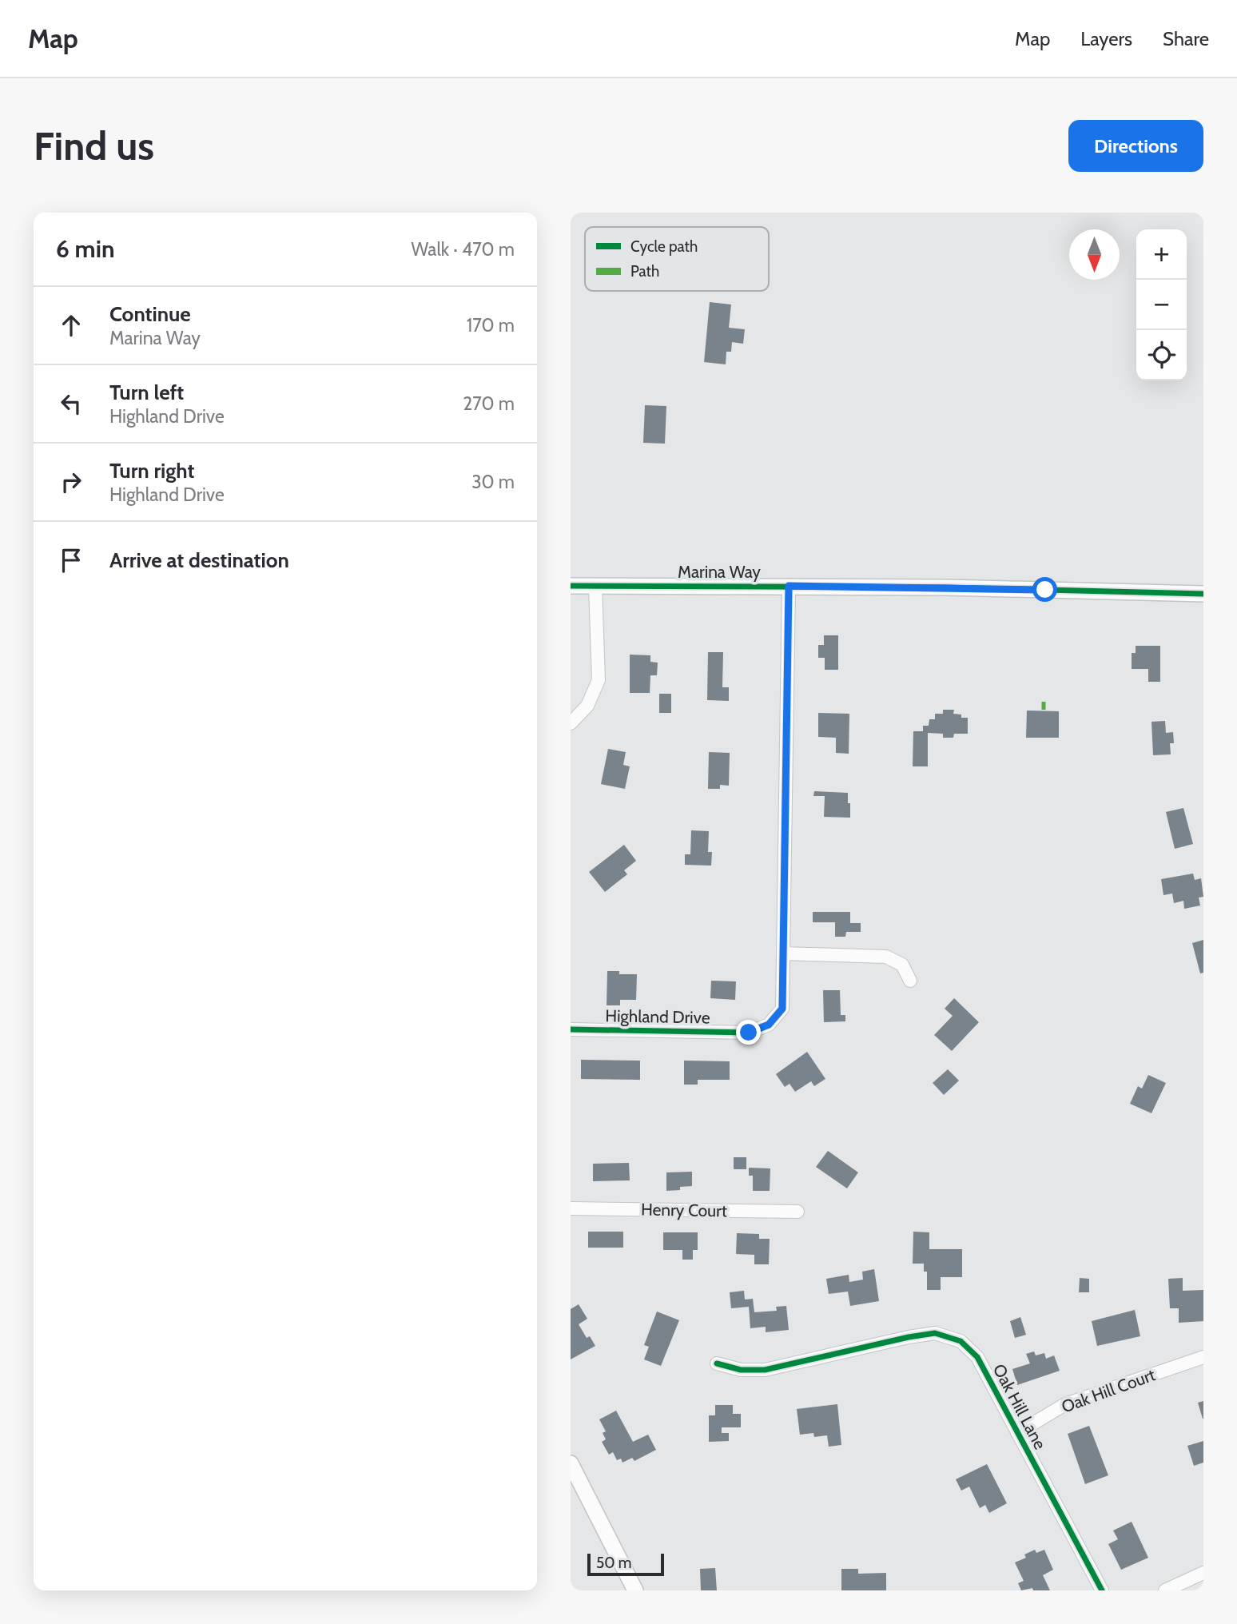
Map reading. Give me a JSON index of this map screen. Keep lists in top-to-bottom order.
{
  "streets": {
    "street": [
      "Marina Way",
      "Highland Drive",
      "Henry Court",
      "Oak Hill Court",
      "Oak Hill Lane"
    ]
  },
  "crossings": [
    ["Marina Way", "Highland Drive"],
    ["Oak Hill Court", "Oak Hill Lane"]
  ],
  "legend": ["Cycle path", "Path"],
  "scale_bar": "50 m",
  "north": "bottom",
  "page": {
    "header": "Map",
    "nav": ["Map", "Layers", "Share"],
    "buttons": "Directions",
    "title": "Find us",
    "heading": ["6 min", "Walk · 470 m"],
    "map_buttons": ["+", "−"],
    "list": [
      ["Continue", "Marina Way", "170 m"],
      ["Turn left", "Highland Drive", "270 m"],
      ["Turn right", "Highland Drive", "30 m"],
      "Arrive at destination"
    ],
    "scale": "50 m"
  }
}
